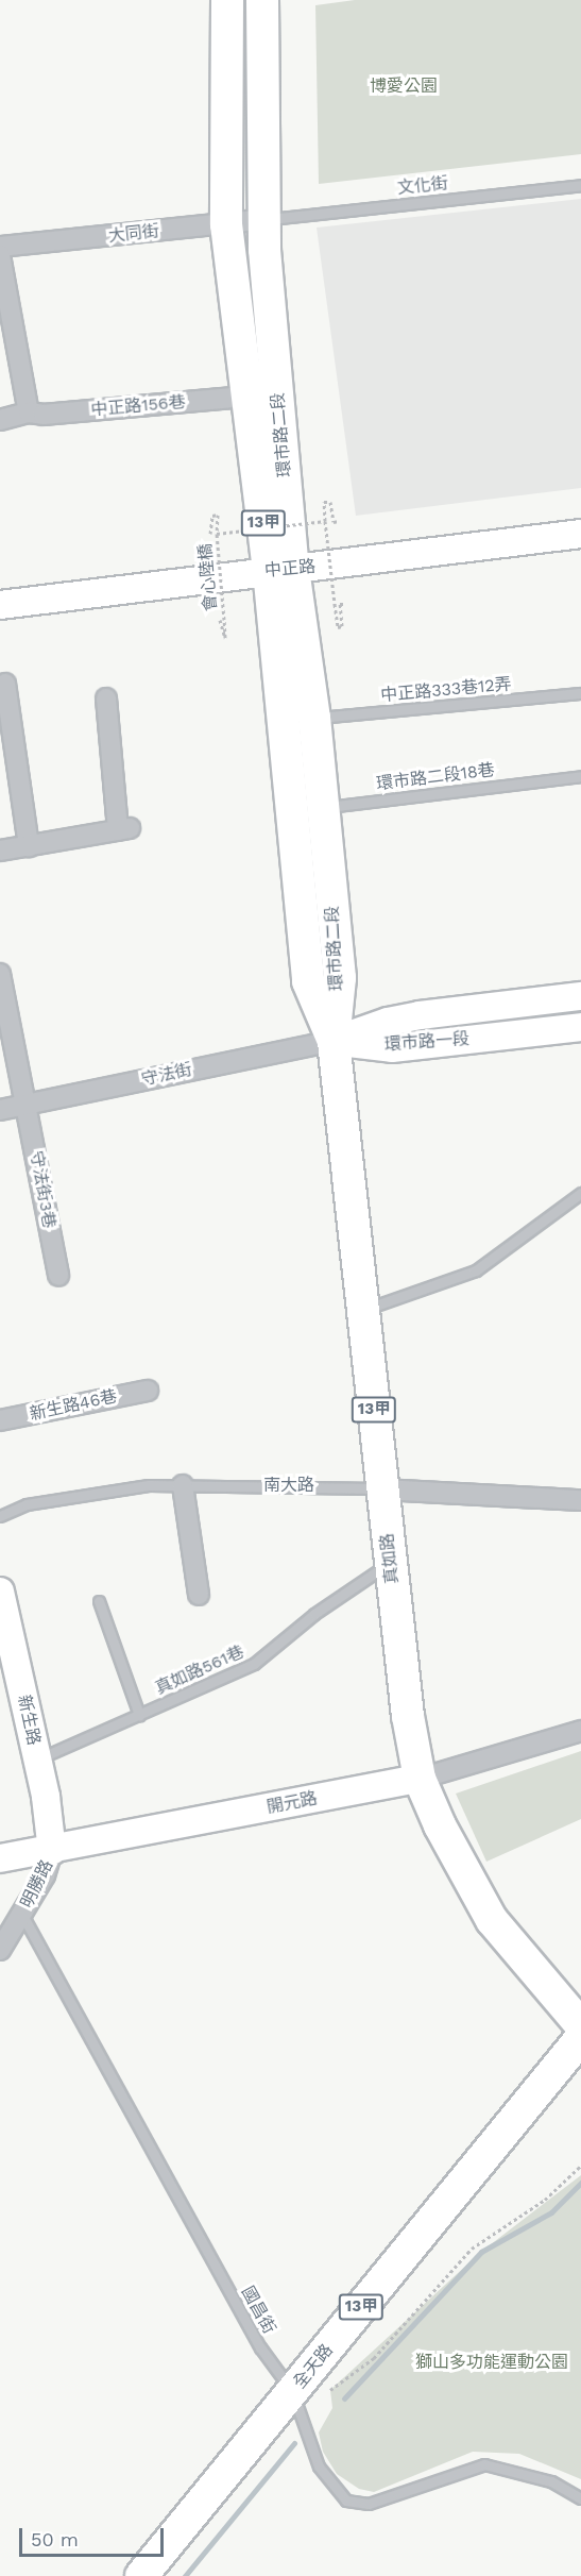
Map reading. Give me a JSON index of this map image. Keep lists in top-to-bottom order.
{
  "streets": {
    "main road": [
      "環市路二段",
      "13甲",
      "中正路",
      "環市路一段",
      "真如路",
      "新生路",
      "開元路",
      "全天路"
    ],
    "street": [
      "大同街",
      "中正路156巷",
      "守法街",
      "守法街3巷",
      "新生路46巷",
      "南大路",
      "明勝路"
    ],
    "lane": [
      "文化街",
      "中正路333巷12弄",
      "環市路二段18巷",
      "真如路561巷",
      "國昌街"
    ],
    "path": ["會心陸橋"]
  },
  "crossings": [
    ["文化街", "大同街"],
    ["文化街", "環市路二段"],
    ["大同街", "環市路二段"],
    ["中正路156巷", "環市路二段"],
    ["環市路二段", "中正路"],
    ["環市路二段", "中正路333巷12弄"],
    ["環市路二段", "環市路二段18巷"],
    ["環市路二段", "環市路一段"],
    ["環市路二段", "守法街"],
    ["環市路二段", "真如路"],
    ["環市路一段", "守法街"],
    ["環市路一段", "真如路"],
    ["守法街", "守法街3巷"],
    ["守法街", "真如路"],
    ["南大路", "真如路"],
    ["真如路", "真如路561巷"],
    ["真如路", "開元路"],
    ["真如路561巷", "新生路"],
    ["新生路", "開元路"],
    ["新生路", "明勝路"],
    ["開元路", "明勝路"],
    ["明勝路", "國昌街"],
    ["國昌街", "全天路"]
  ],
  "parks": ["博愛公園", "獅山多功能運動公園"],
  "scale_bar": "50 m"
}
